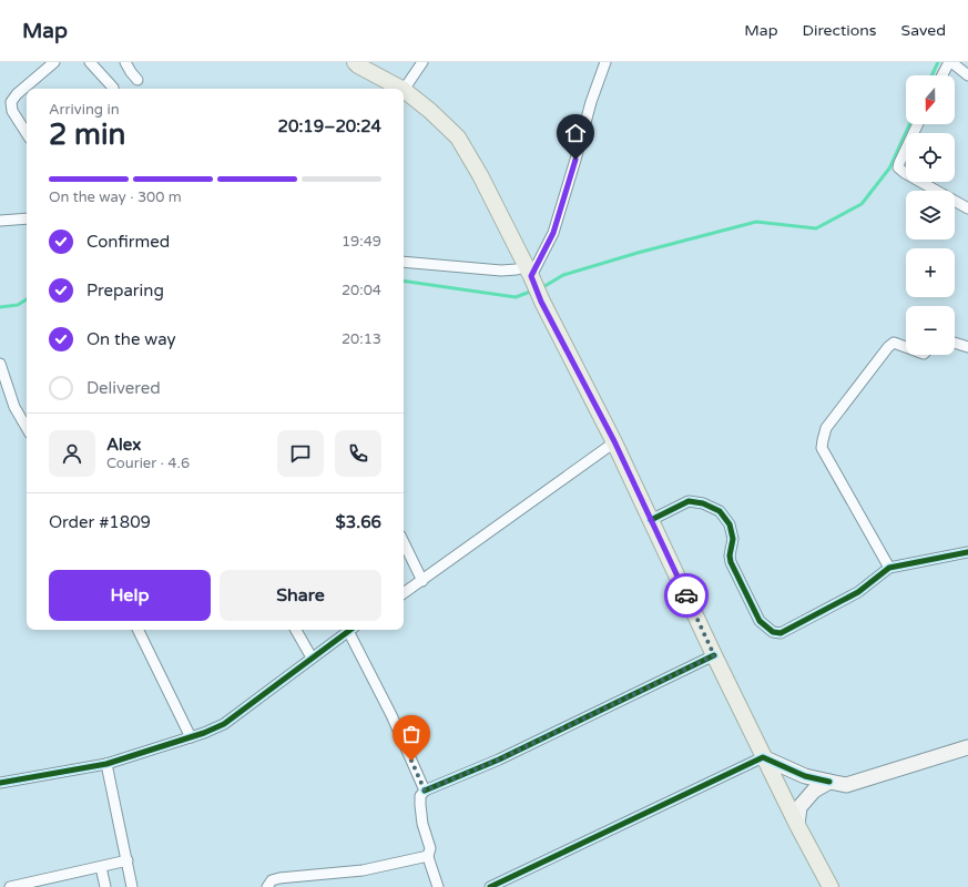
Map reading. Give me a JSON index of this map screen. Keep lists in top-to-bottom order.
{
  "north": "bottom",
  "page": {
    "header": "Map",
    "nav": ["Map", "Directions", "Saved"],
    "map_buttons": ["+", "−"],
    "heading": ["2 min", "Arriving in", "20:19–20:24"],
    "panel": [
      "Alex",
      "Courier · 4.6",
      "Order #1809",
      "$3.66"
    ],
    "bar": "On the way · 300 m",
    "list": [
      ["Confirmed", "19:49"],
      ["Preparing", "20:04"],
      ["On the way", "20:13"],
      "Delivered"
    ],
    "buttons": ["Help", "Share"]
  }
}
